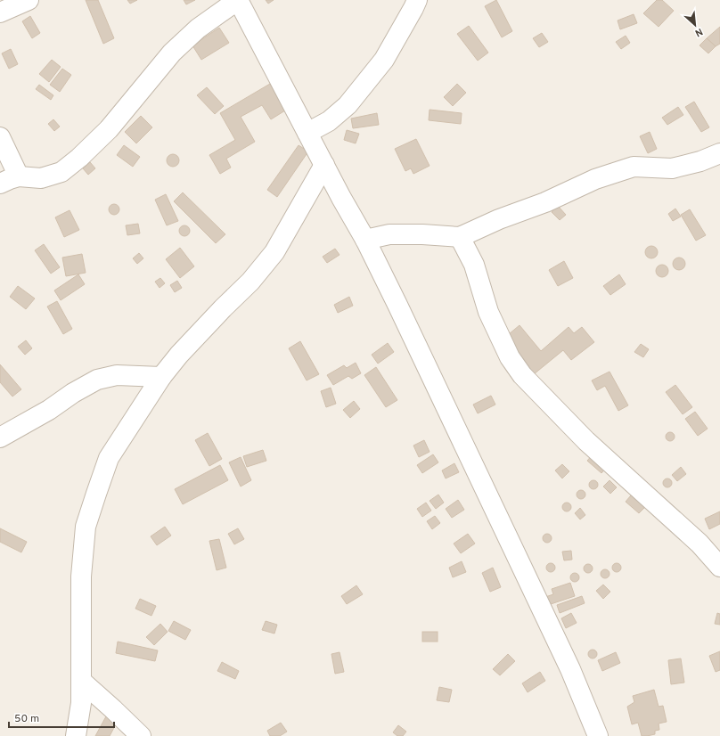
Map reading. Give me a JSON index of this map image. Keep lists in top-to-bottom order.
{
  "scale_bar": "50 m",
  "north": "bottom right"
}
